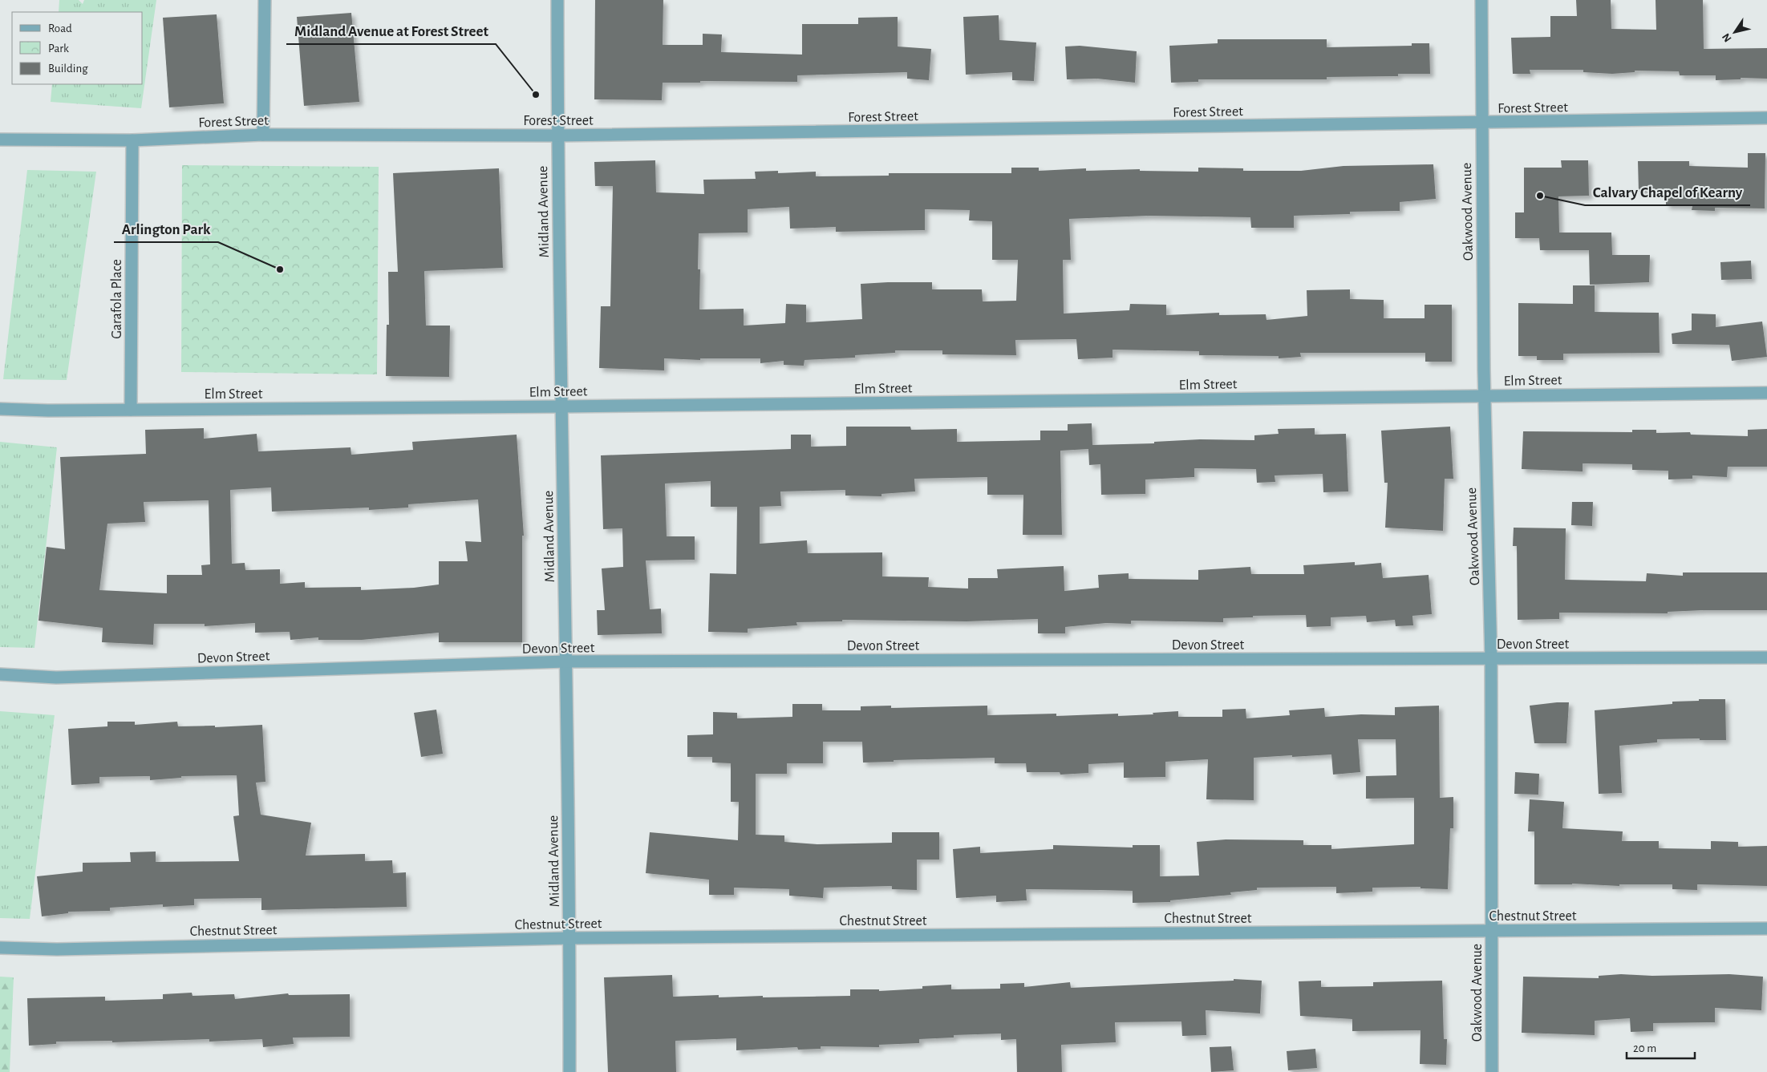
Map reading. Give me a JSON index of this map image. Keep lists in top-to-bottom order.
{
  "streets": {
    "street": [
      "Forest Street",
      "Midland Avenue",
      "Oakwood Avenue",
      "Garafola Place",
      "Elm Street",
      "Devon Street",
      "Chestnut Street"
    ]
  },
  "crossings": [
    ["Forest Street", "Midland Avenue"],
    ["Forest Street", "Oakwood Avenue"],
    ["Forest Street", "Garafola Place"],
    ["Midland Avenue", "Elm Street"],
    ["Midland Avenue", "Devon Street"],
    ["Midland Avenue", "Chestnut Street"],
    ["Oakwood Avenue", "Elm Street"],
    ["Oakwood Avenue", "Devon Street"],
    ["Oakwood Avenue", "Chestnut Street"],
    ["Garafola Place", "Elm Street"]
  ],
  "places": ["Midland Avenue at Forest Street", "Calvary Chapel of Kearny", "Arlington Park"],
  "legend": ["Road", "Park", "Building"],
  "scale_bar": "20 m",
  "north": "bottom left"
}
